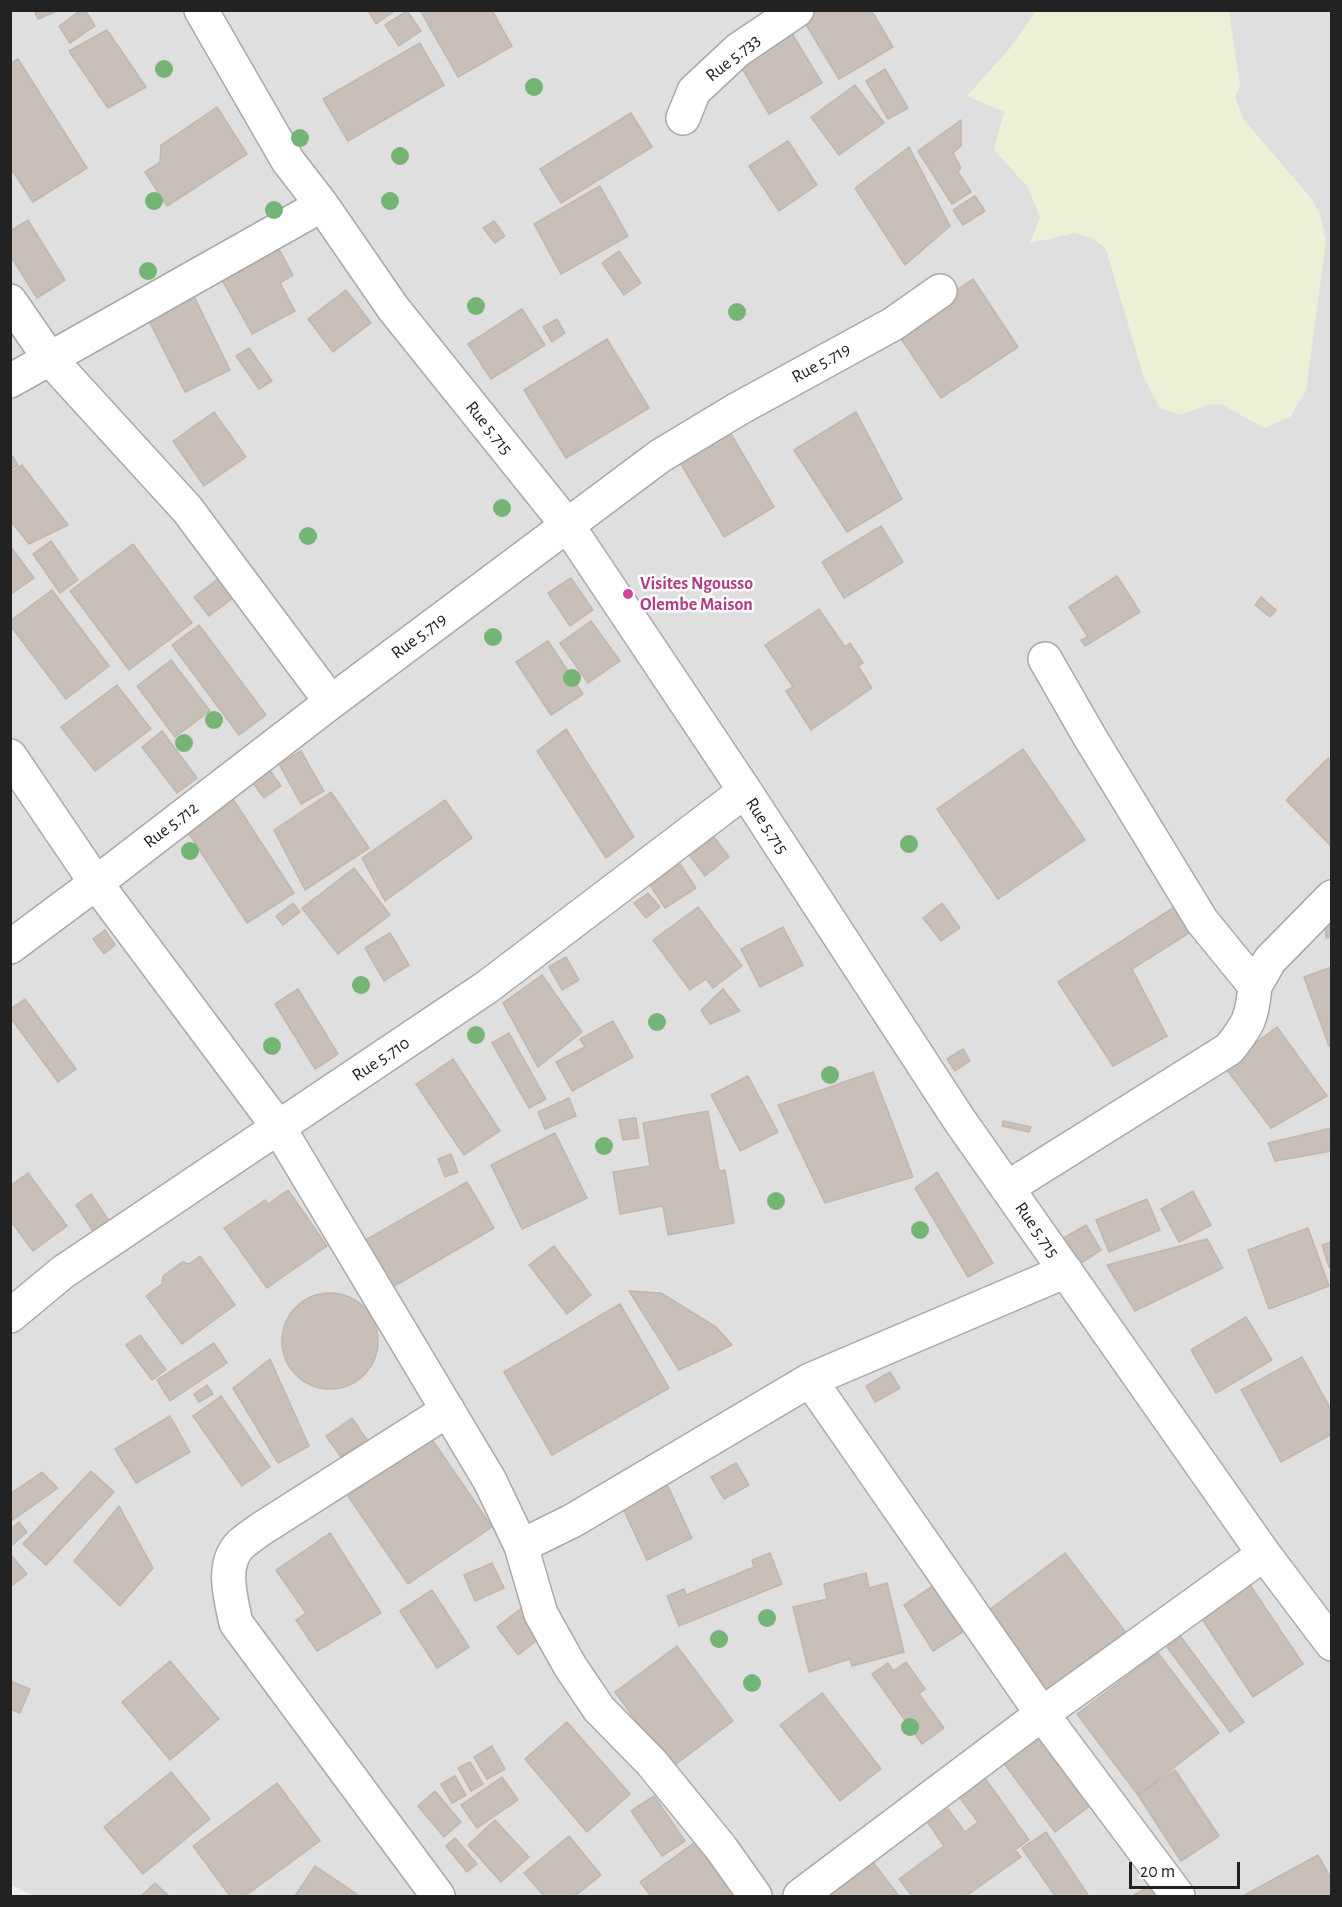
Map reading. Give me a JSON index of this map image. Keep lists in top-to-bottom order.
{
  "streets": {
    "street": [
      "Rue 5.733",
      "Rue 5.719",
      "Rue 5.715",
      "Rue 5.712",
      "Rue 5.710"
    ]
  },
  "crossings": [
    ["Rue 5.719", "Rue 5.715"],
    ["Rue 5.719", "Rue 5.712"],
    ["Rue 5.715", "Rue 5.710"]
  ],
  "places": ["Visites Ngousso Olembe Maison"],
  "scale_bar": "20 m"
}
